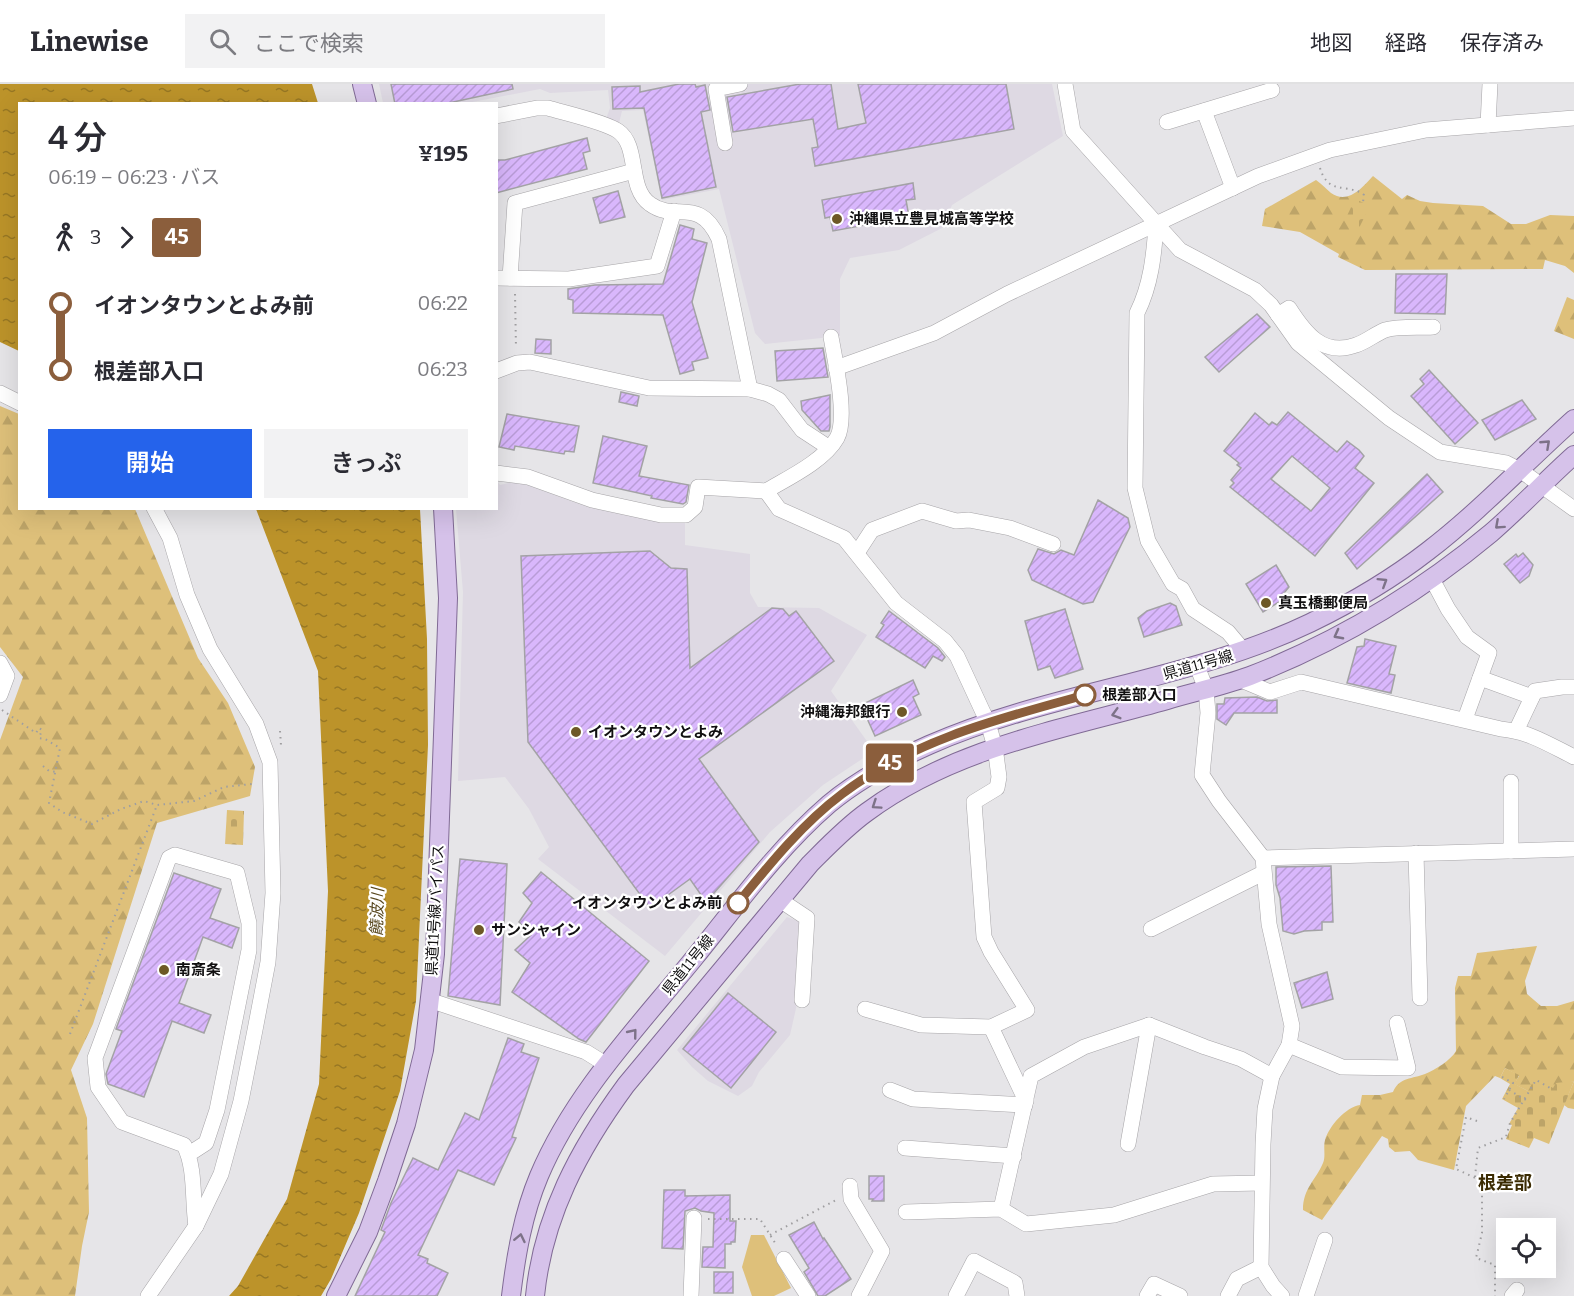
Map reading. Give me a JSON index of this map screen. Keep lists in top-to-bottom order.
{
  "streets": {
    "main road": ["県道11号線", "県道11号線バイパス"]
  },
  "districts": ["根差部"],
  "water": ["饒波川"],
  "places": [
    "沖縄県立豊見城高等学校",
    "真玉橋郵便局",
    "根差部入口",
    "沖縄海邦銀行",
    "イオンタウンとよみ",
    "イオンタウンとよみ前",
    "サンシャイン",
    "南斎条"
  ],
  "lines": ["bus line 45"],
  "page": {
    "header": "Linewise",
    "search": "ここで検索",
    "nav": ["地図", "経路", "保存済み"],
    "on_map": "45",
    "heading": ["4 分", "06:19 – 06:23 · バス", "¥195"],
    "legs": ["3", "45"],
    "list": [
      {
        "name": "イオンタウンとよみ前",
        "value": "06:22"
      },
      {
        "name": "根差部入口",
        "value": "06:23"
      }
    ],
    "buttons": ["開始", "きっぷ"]
  }
}
